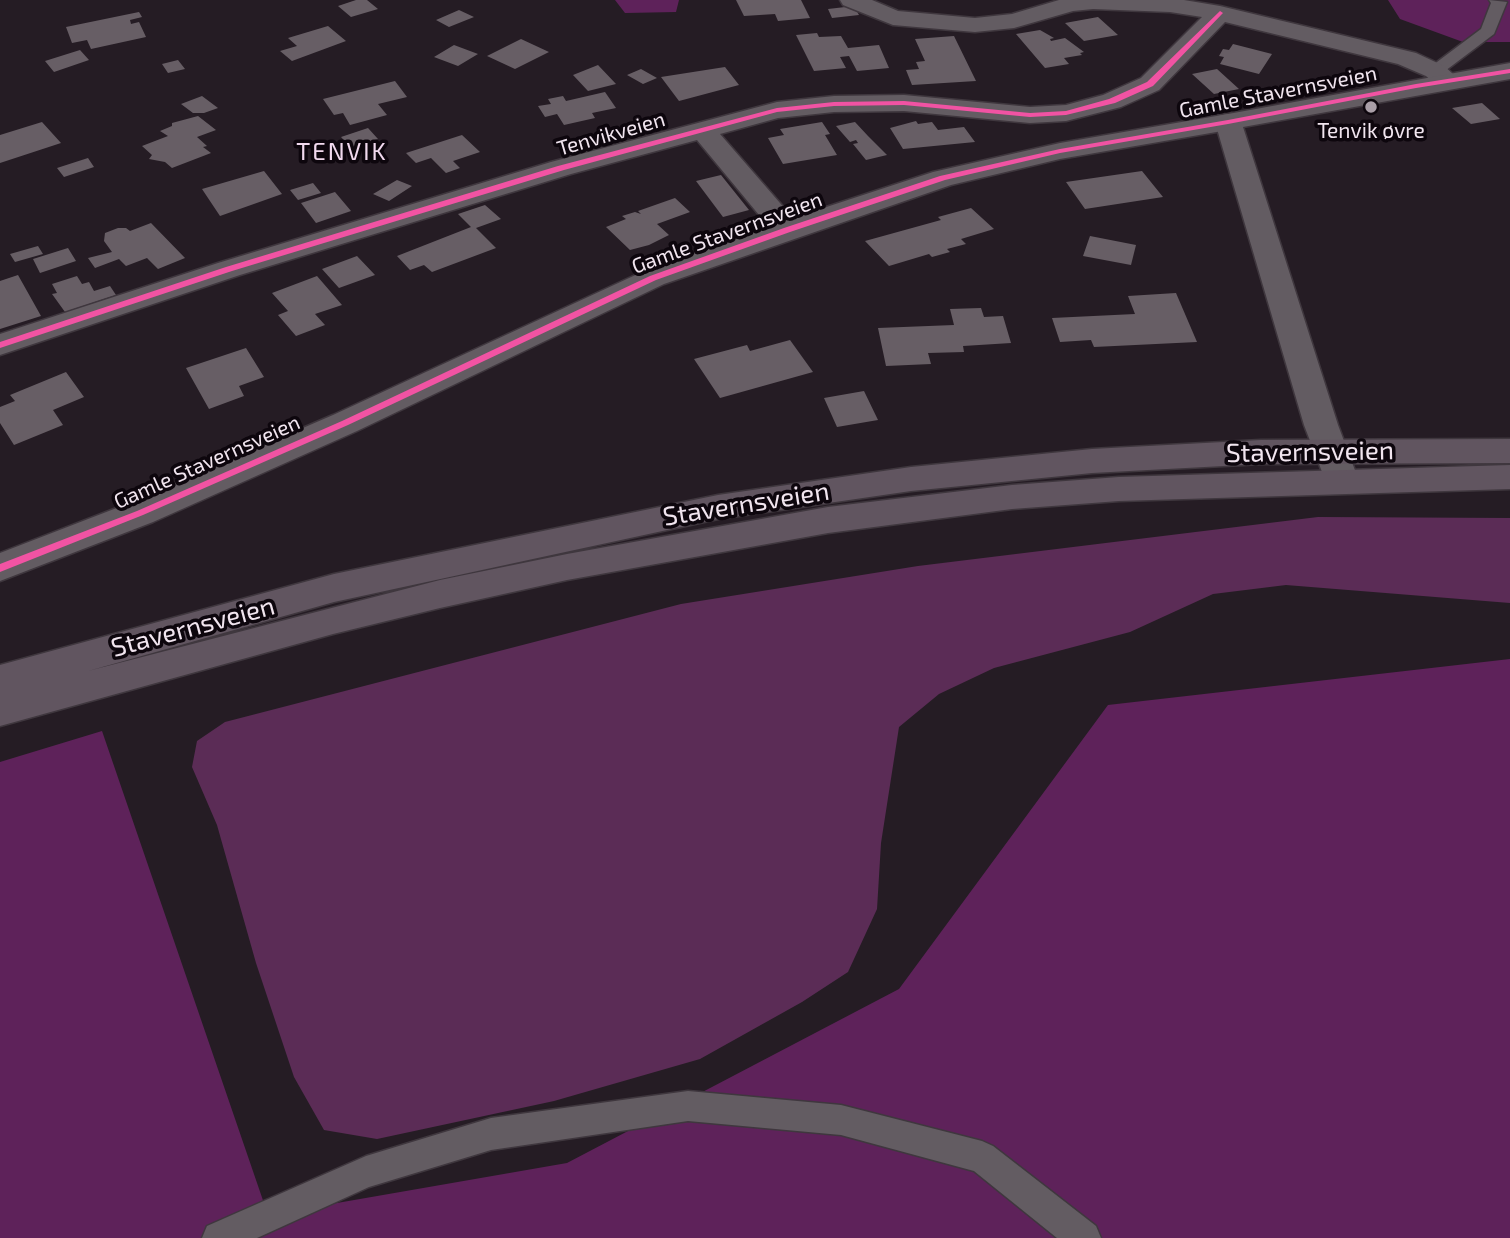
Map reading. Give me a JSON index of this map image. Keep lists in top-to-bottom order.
{
  "streets": {
    "main road": ["Stavernsveien"],
    "street": ["Gamle Stavernsveien", "Tenvikveien"]
  },
  "districts": ["TENVIK"],
  "places": ["Tenvik øvre"]
}
